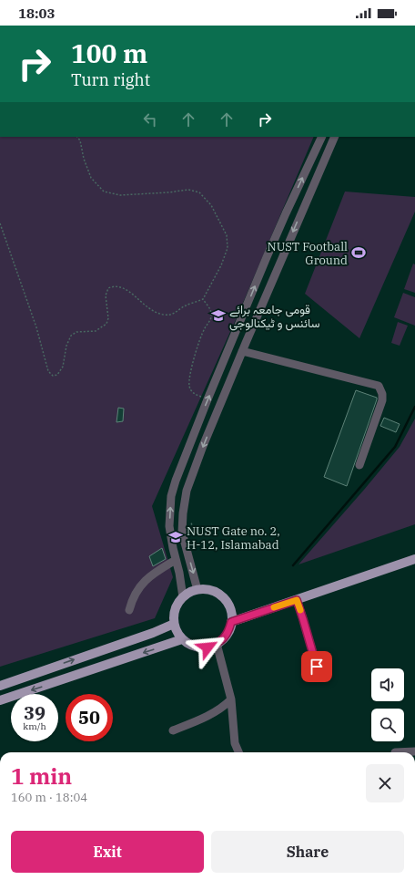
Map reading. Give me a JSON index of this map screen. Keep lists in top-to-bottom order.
{
  "places": {
    "sports": ["NUST Football Ground"],
    "school or university": ["قومی جامعہ برائے سائنس و ٹیکنالوجی", "NUST Gate no. 2, H-12, Islamabad"]
  },
  "page": {
    "status": "18:03",
    "turn": ["100 m", "Turn right"],
    "speed": "39 km/h",
    "limit": "50",
    "heading": ["1 min", "160 m · 18:04"],
    "buttons": ["Exit", "Share"]
  }
}
